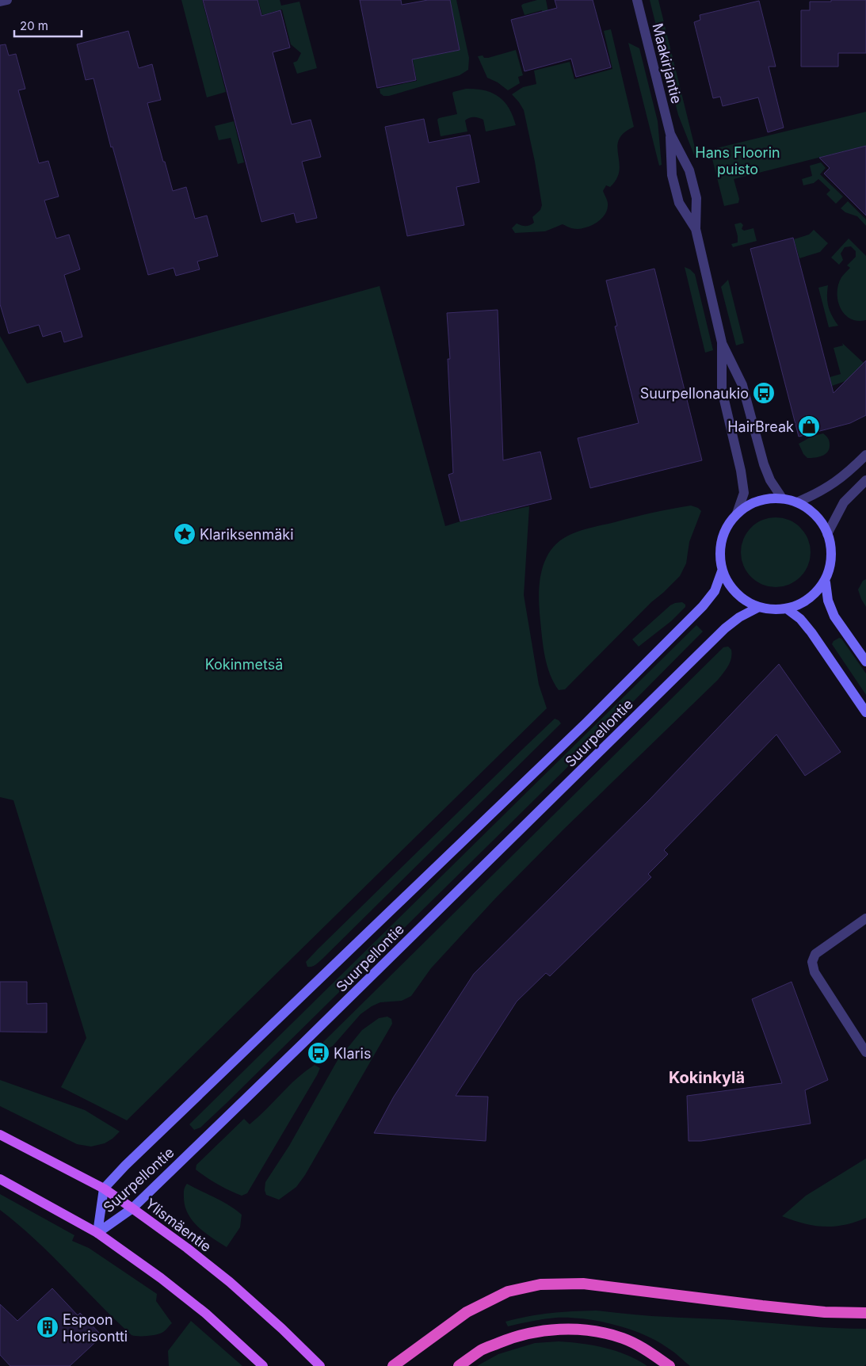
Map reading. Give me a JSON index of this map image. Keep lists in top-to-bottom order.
{
  "streets": {
    "main road": ["Suurpellontie", "Ylismäentie"],
    "street": ["Maakirjantie"]
  },
  "crossings": [
    ["Maakirjantie", "Suurpellontie"],
    ["Suurpellontie", "Ylismäentie"]
  ],
  "districts": ["Kokinkylä"],
  "parks": ["Hans Floorin puisto", "Kokinmetsä"],
  "places": {
    "bus stop": ["Suurpellonaukio", "Klaris"],
    "shop": ["HairBreak"],
    "place": ["Klariksenmäki"],
    "building": ["Espoon Horisontti"]
  },
  "scale_bar": "20 m"
}
